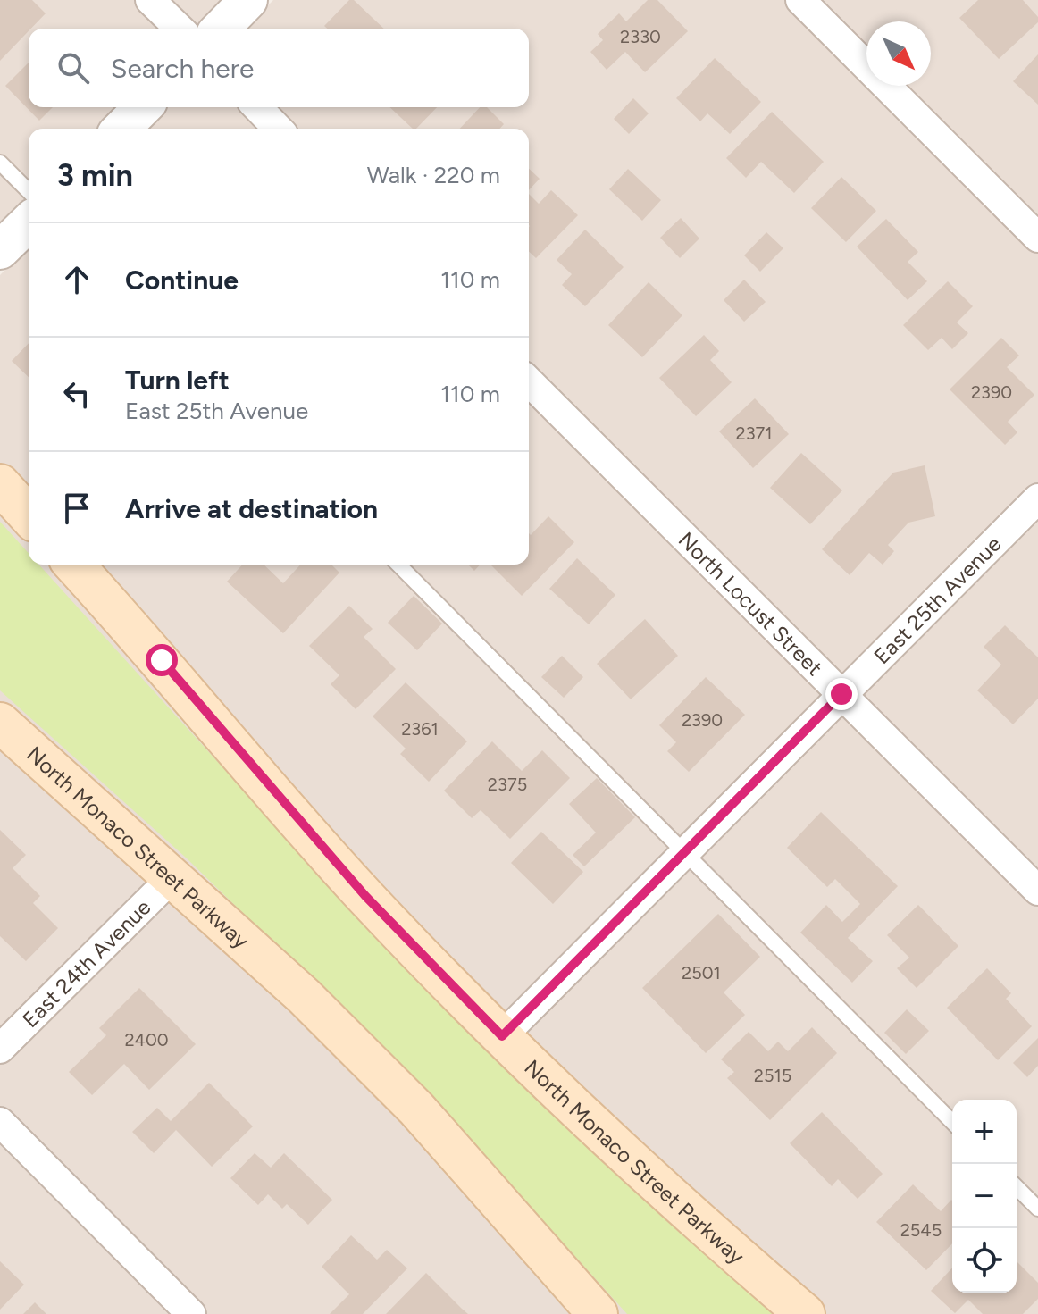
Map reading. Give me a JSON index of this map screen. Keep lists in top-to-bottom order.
{
  "streets": {
    "main road": ["North Monaco Street Parkway"],
    "street": ["East 25th Avenue", "North Locust Street", "East 24th Avenue"]
  },
  "crossings": [
    ["East 25th Avenue", "North Locust Street"],
    ["East 25th Avenue", "North Monaco Street Parkway"],
    ["North Monaco Street Parkway", "East 24th Avenue"]
  ],
  "house_numbers": [
    "2330",
    "2390",
    "2371",
    "2390",
    "2361",
    "2375",
    "2501",
    "2400",
    "2515",
    "2545"
  ],
  "north": "bottom right",
  "page": {
    "search": "Search here",
    "heading": ["3 min", "Walk · 220 m"],
    "list": [
      ["Continue", "110 m"],
      ["Turn left", "East 25th Avenue", "110 m"],
      "Arrive at destination"
    ],
    "map_buttons": ["+", "−"]
  }
}
